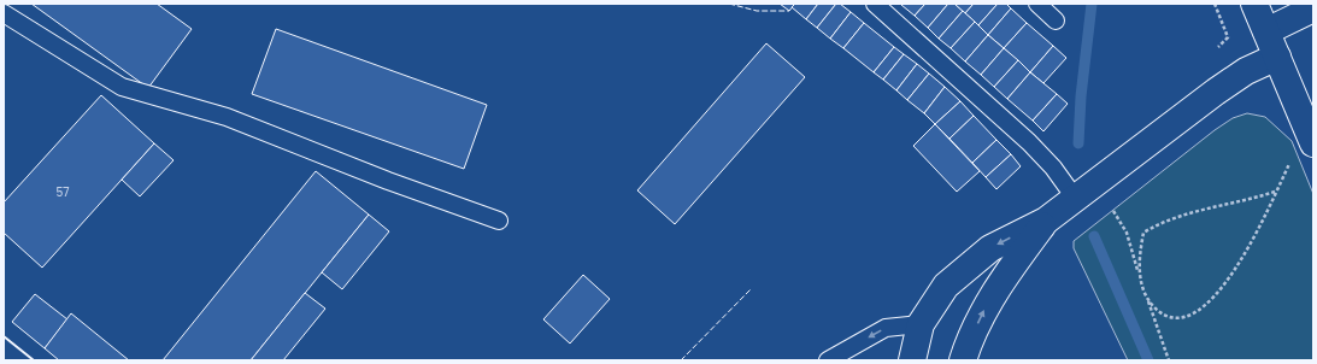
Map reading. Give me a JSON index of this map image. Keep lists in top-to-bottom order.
{
  "house_numbers": ["57"]
}
